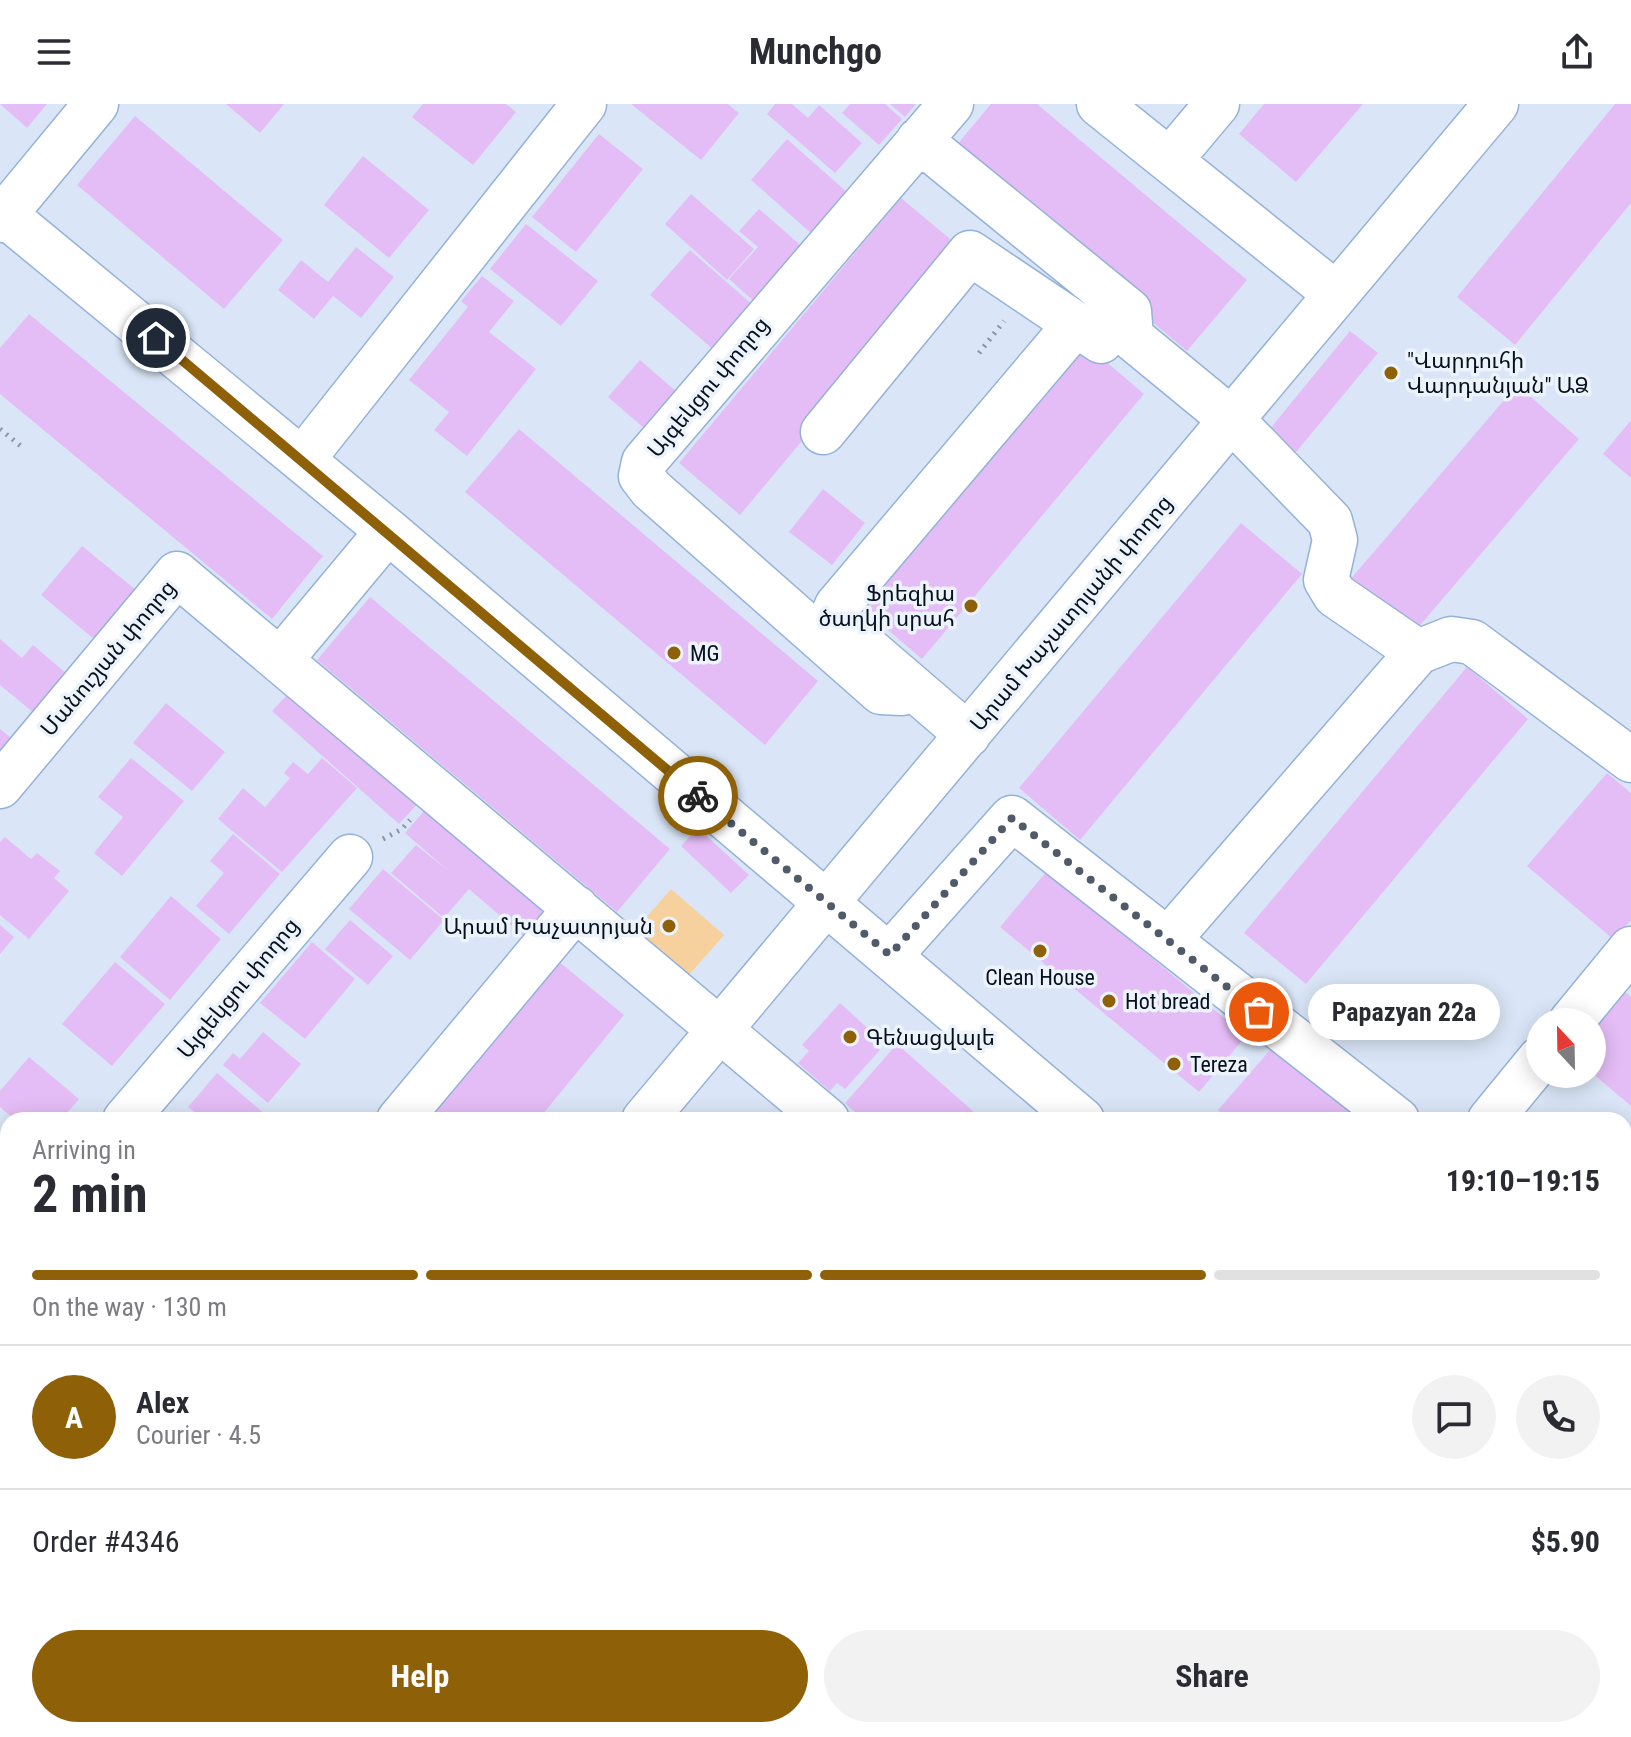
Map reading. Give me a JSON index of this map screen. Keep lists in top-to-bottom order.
{
  "streets": {
    "street": ["Այգեկցու փողոց", "Արամ Խաչատրյանի փողոց", "Մանուշյան փողոց"]
  },
  "places": [
    "\"Վարդուհի Վարդանյան\" ԱՁ",
    "Ֆրեզիա ծաղկի սրահ",
    "MG",
    "Արամ Խաչատրյան",
    "Clean House",
    "Hot bread",
    "Papazyan 22a",
    "Գենացվալե",
    "Tereza"
  ],
  "north": "top",
  "page": {
    "header": "Munchgo",
    "bubble": "Papazyan 22a",
    "heading": ["2 min", "Arriving in", "19:10–19:15"],
    "panel": [
      "Alex",
      "Courier · 4.5",
      "Order #4346",
      "$5.90"
    ],
    "bar": "On the way · 130 m",
    "round": "A",
    "buttons": ["Help", "Share"]
  }
}
